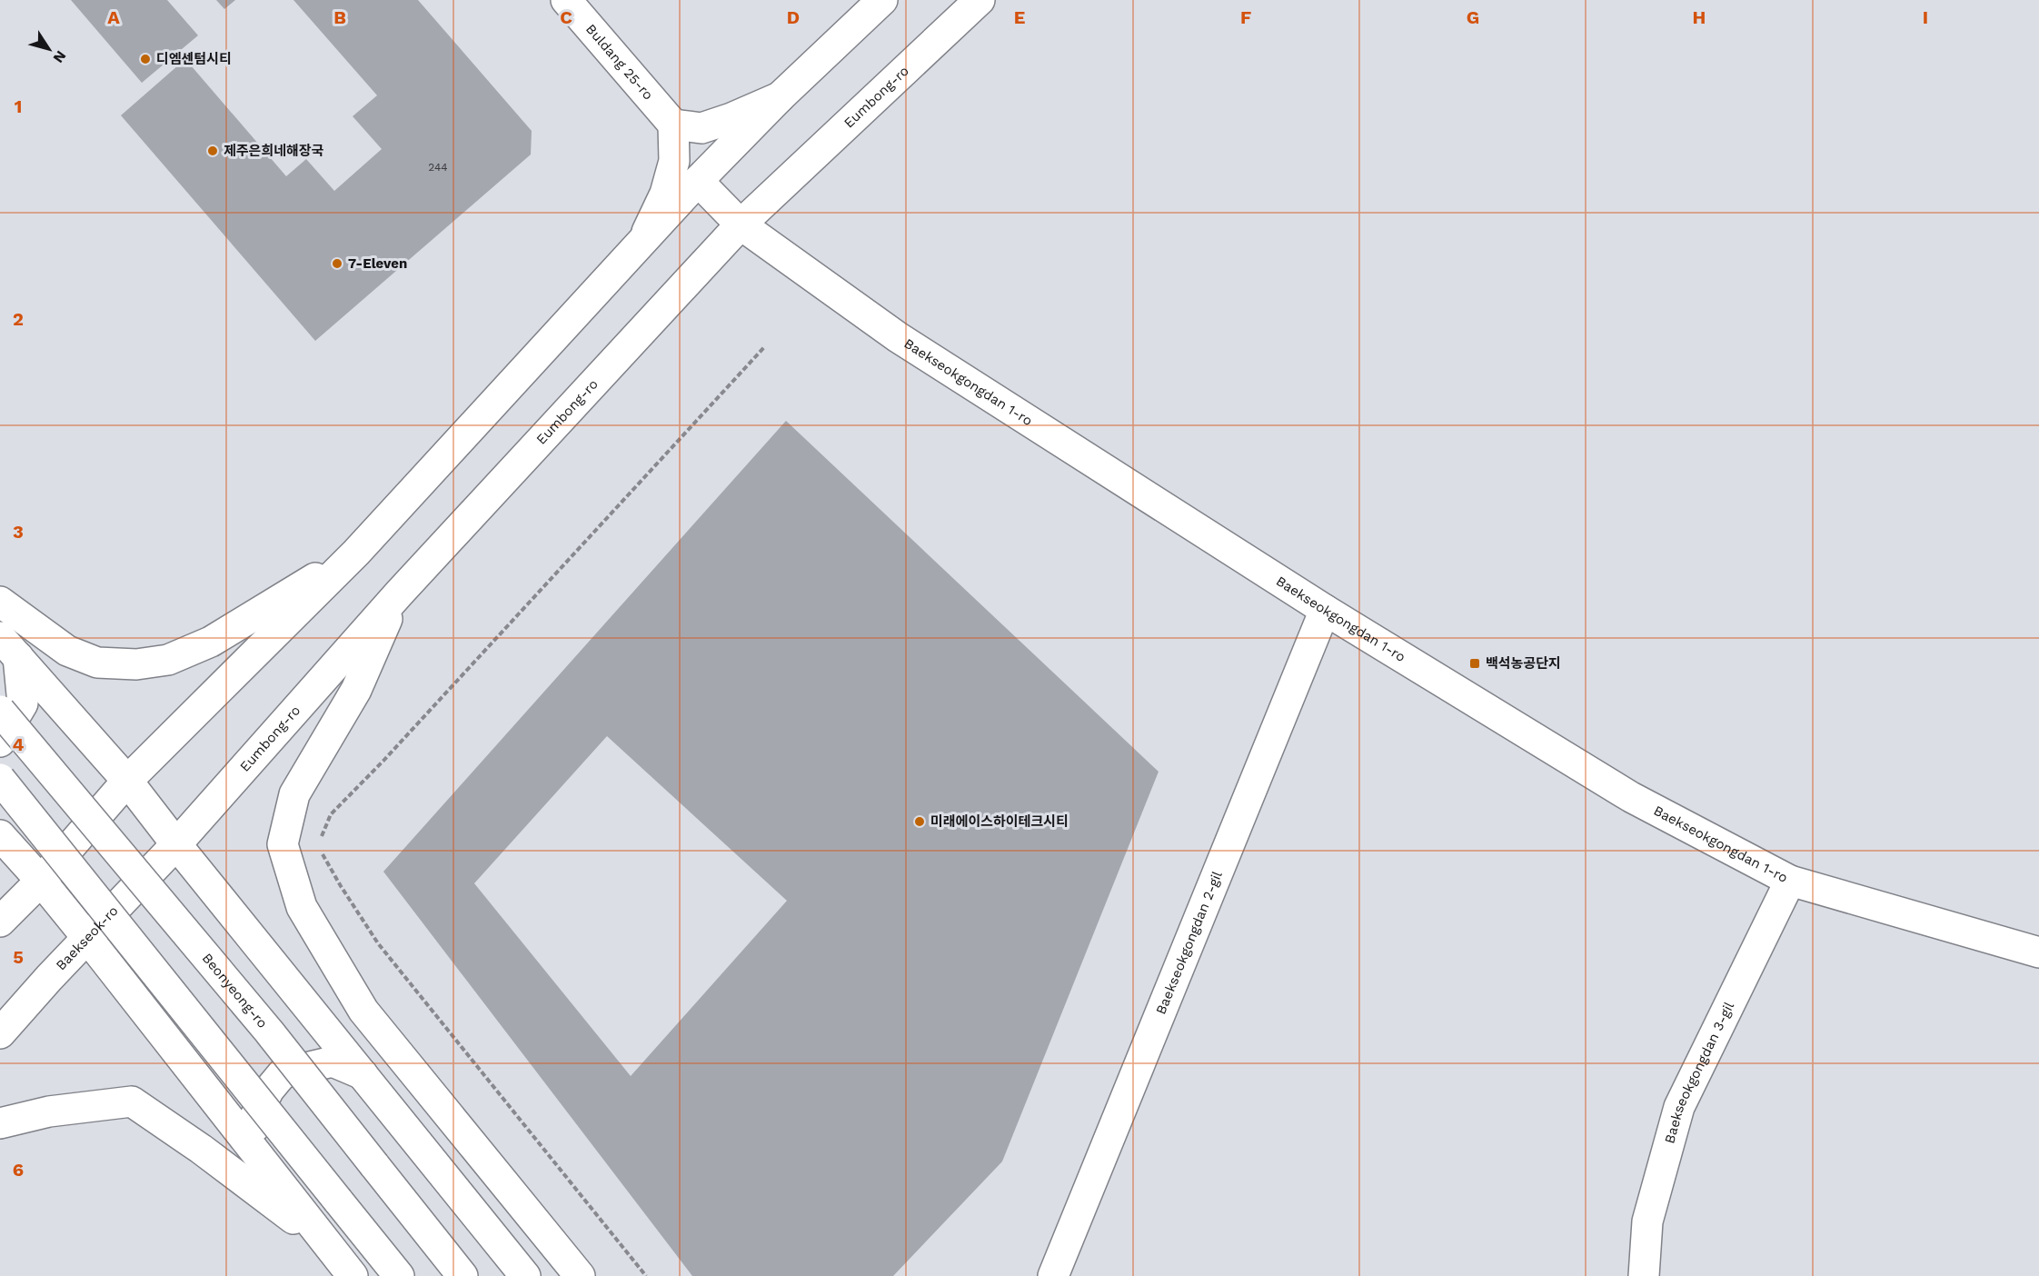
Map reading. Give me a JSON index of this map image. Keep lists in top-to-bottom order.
{
  "streets": {
    "main road": [
      "Buldang 25-ro",
      "Eumbong-ro",
      "Baekseokgongdan 1-ro",
      "Baekseok-ro",
      "Baekseokgongdan 2-gil",
      "Beonyeong-ro",
      "Baekseokgongdan 3-gil"
    ]
  },
  "crossings": [
    ["Eumbong-ro", "Baekseokgongdan 1-ro"],
    ["Eumbong-ro", "Baekseok-ro"],
    ["Baekseokgongdan 1-ro", "Baekseokgongdan 2-gil"],
    ["Baekseokgongdan 1-ro", "Baekseokgongdan 3-gil"]
  ],
  "places": {
    "other": [
      "디엠센텀시티",
      "제주은희네해장국",
      "7-Eleven",
      "미래에이스하이테크시티"
    ],
    "transit": ["백석농공단지"]
  },
  "house_numbers": ["244"],
  "north": "bottom right",
  "grid": {
    "columns": [
      "A",
      "B",
      "C",
      "D",
      "E",
      "F",
      "G",
      "H",
      "I"
    ],
    "rows": [
      "1",
      "2",
      "3",
      "4",
      "5",
      "6"
    ]
  }
}
